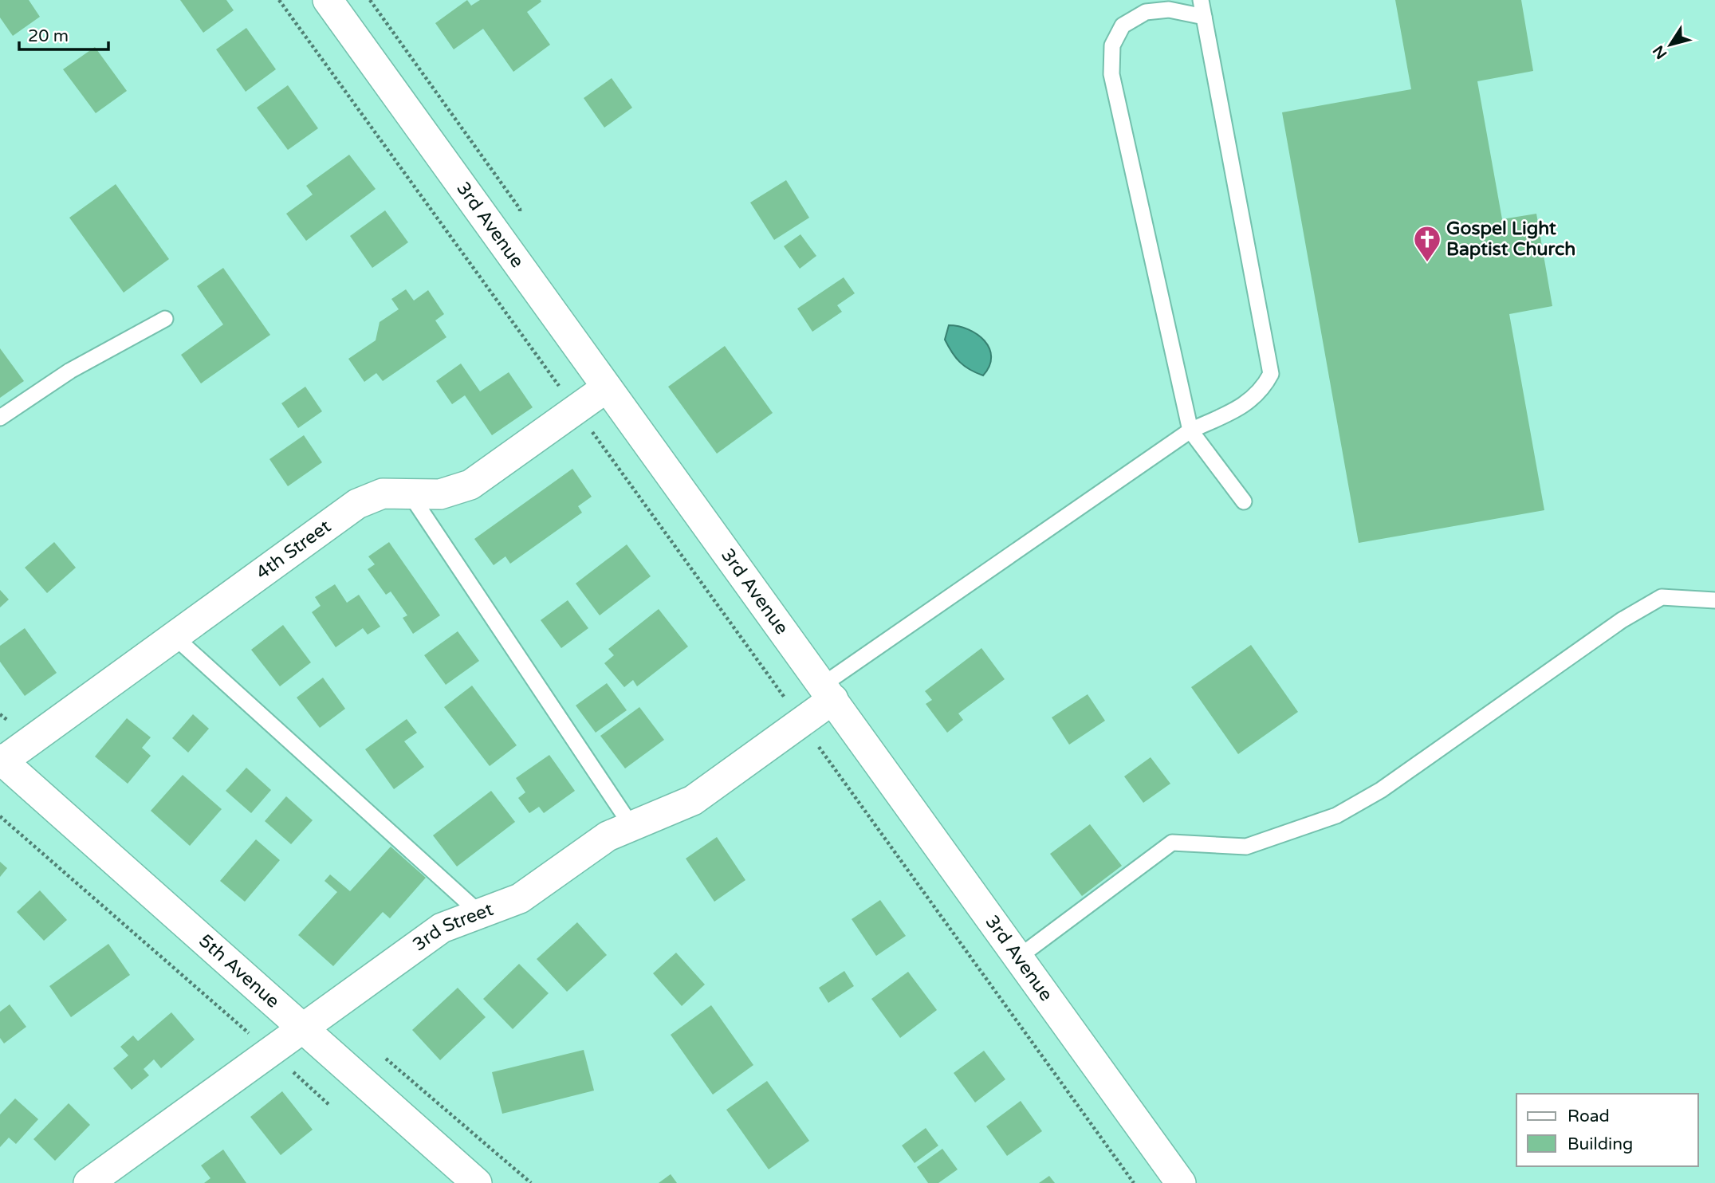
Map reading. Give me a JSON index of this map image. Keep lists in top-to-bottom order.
{
  "streets": {
    "street": [
      "3rd Avenue",
      "4th Street",
      "3rd Street",
      "5th Avenue"
    ]
  },
  "crossings": [
    ["3rd Avenue", "4th Street"],
    ["3rd Avenue", "3rd Street"],
    ["4th Street", "5th Avenue"],
    ["3rd Street", "5th Avenue"]
  ],
  "places": {
    "church": ["Gospel Light Baptist Church"]
  },
  "legend": ["Road", "Building"],
  "scale_bar": "20 m",
  "north": "bottom left"
}
